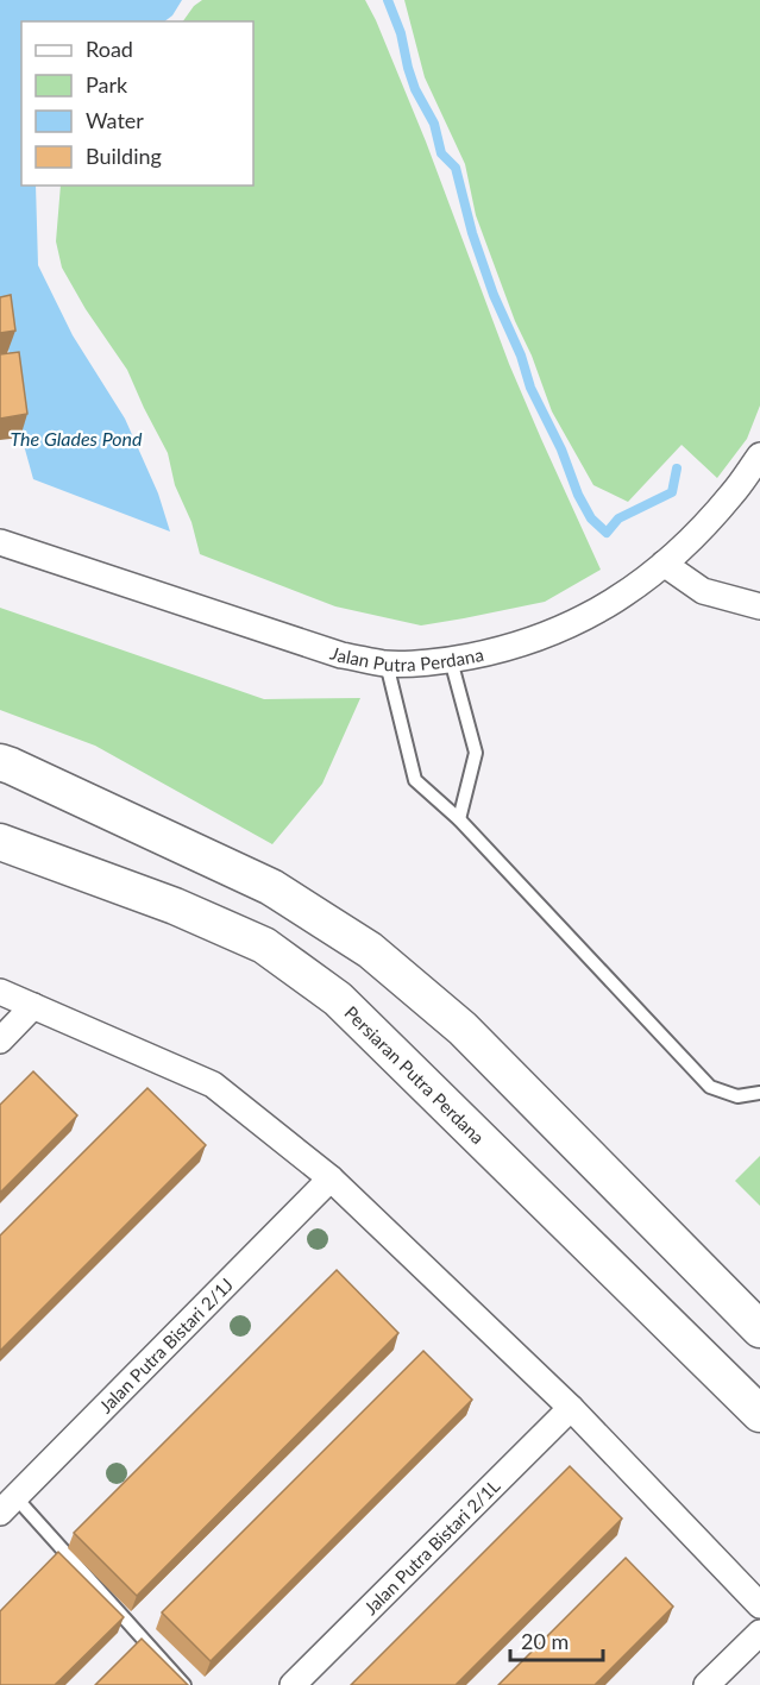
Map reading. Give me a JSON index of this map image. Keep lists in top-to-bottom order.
{
  "streets": {
    "main road": ["Persiaran Putra Perdana"],
    "street": ["Jalan Putra Perdana", "Jalan Putra Bistari 2/1J", "Jalan Putra Bistari 2/1L"]
  },
  "water": ["The Glades Pond"],
  "legend": [
    "Road",
    "Park",
    "Water",
    "Building"
  ],
  "scale_bar": "20 m"
}
